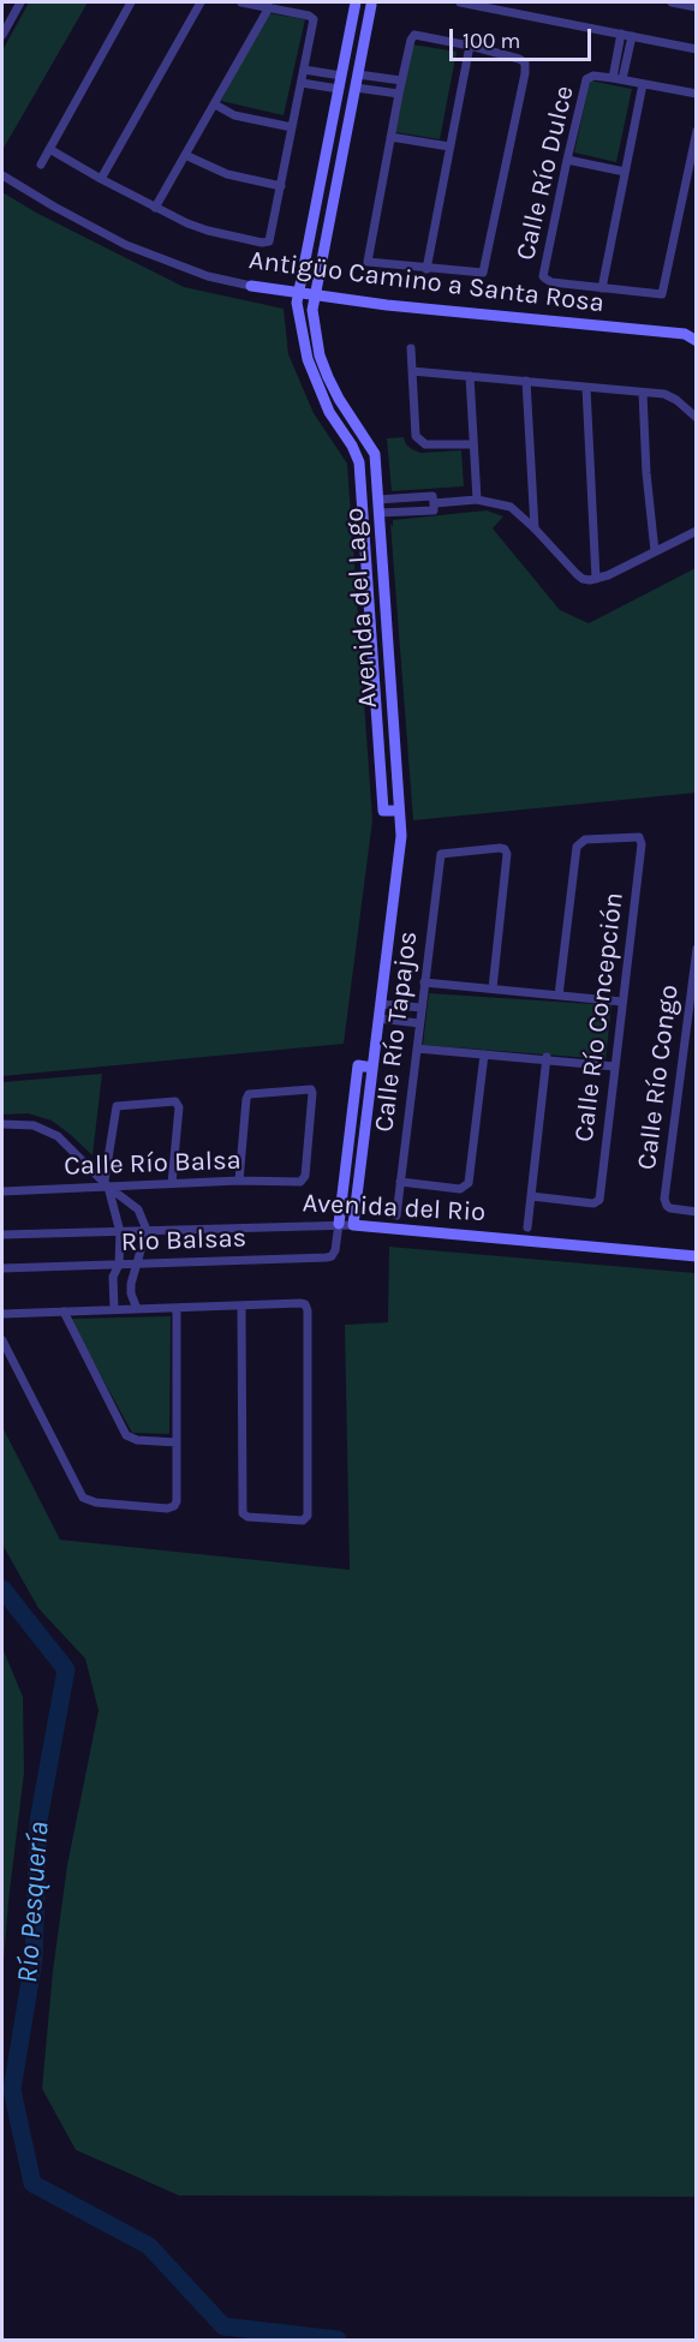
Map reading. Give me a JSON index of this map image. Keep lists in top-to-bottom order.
{
  "streets": {
    "street": [
      "Calle Río Dulce",
      "Antigüo Camino a Santa Rosa",
      "Avenida del Lago",
      "Calle Río Concepción",
      "Calle Río Tapajos",
      "Calle Río Congo",
      "Calle Río Balsa",
      "Avenida del Rio",
      "Rio Balsas"
    ]
  },
  "crossings": [
    ["Antigüo Camino a Santa Rosa", "Avenida del Lago"],
    ["Avenida del Lago", "Avenida del Rio"],
    ["Avenida del Rio", "Rio Balsas"]
  ],
  "water": ["Río Pesquería"],
  "scale_bar": "100 m"
}
